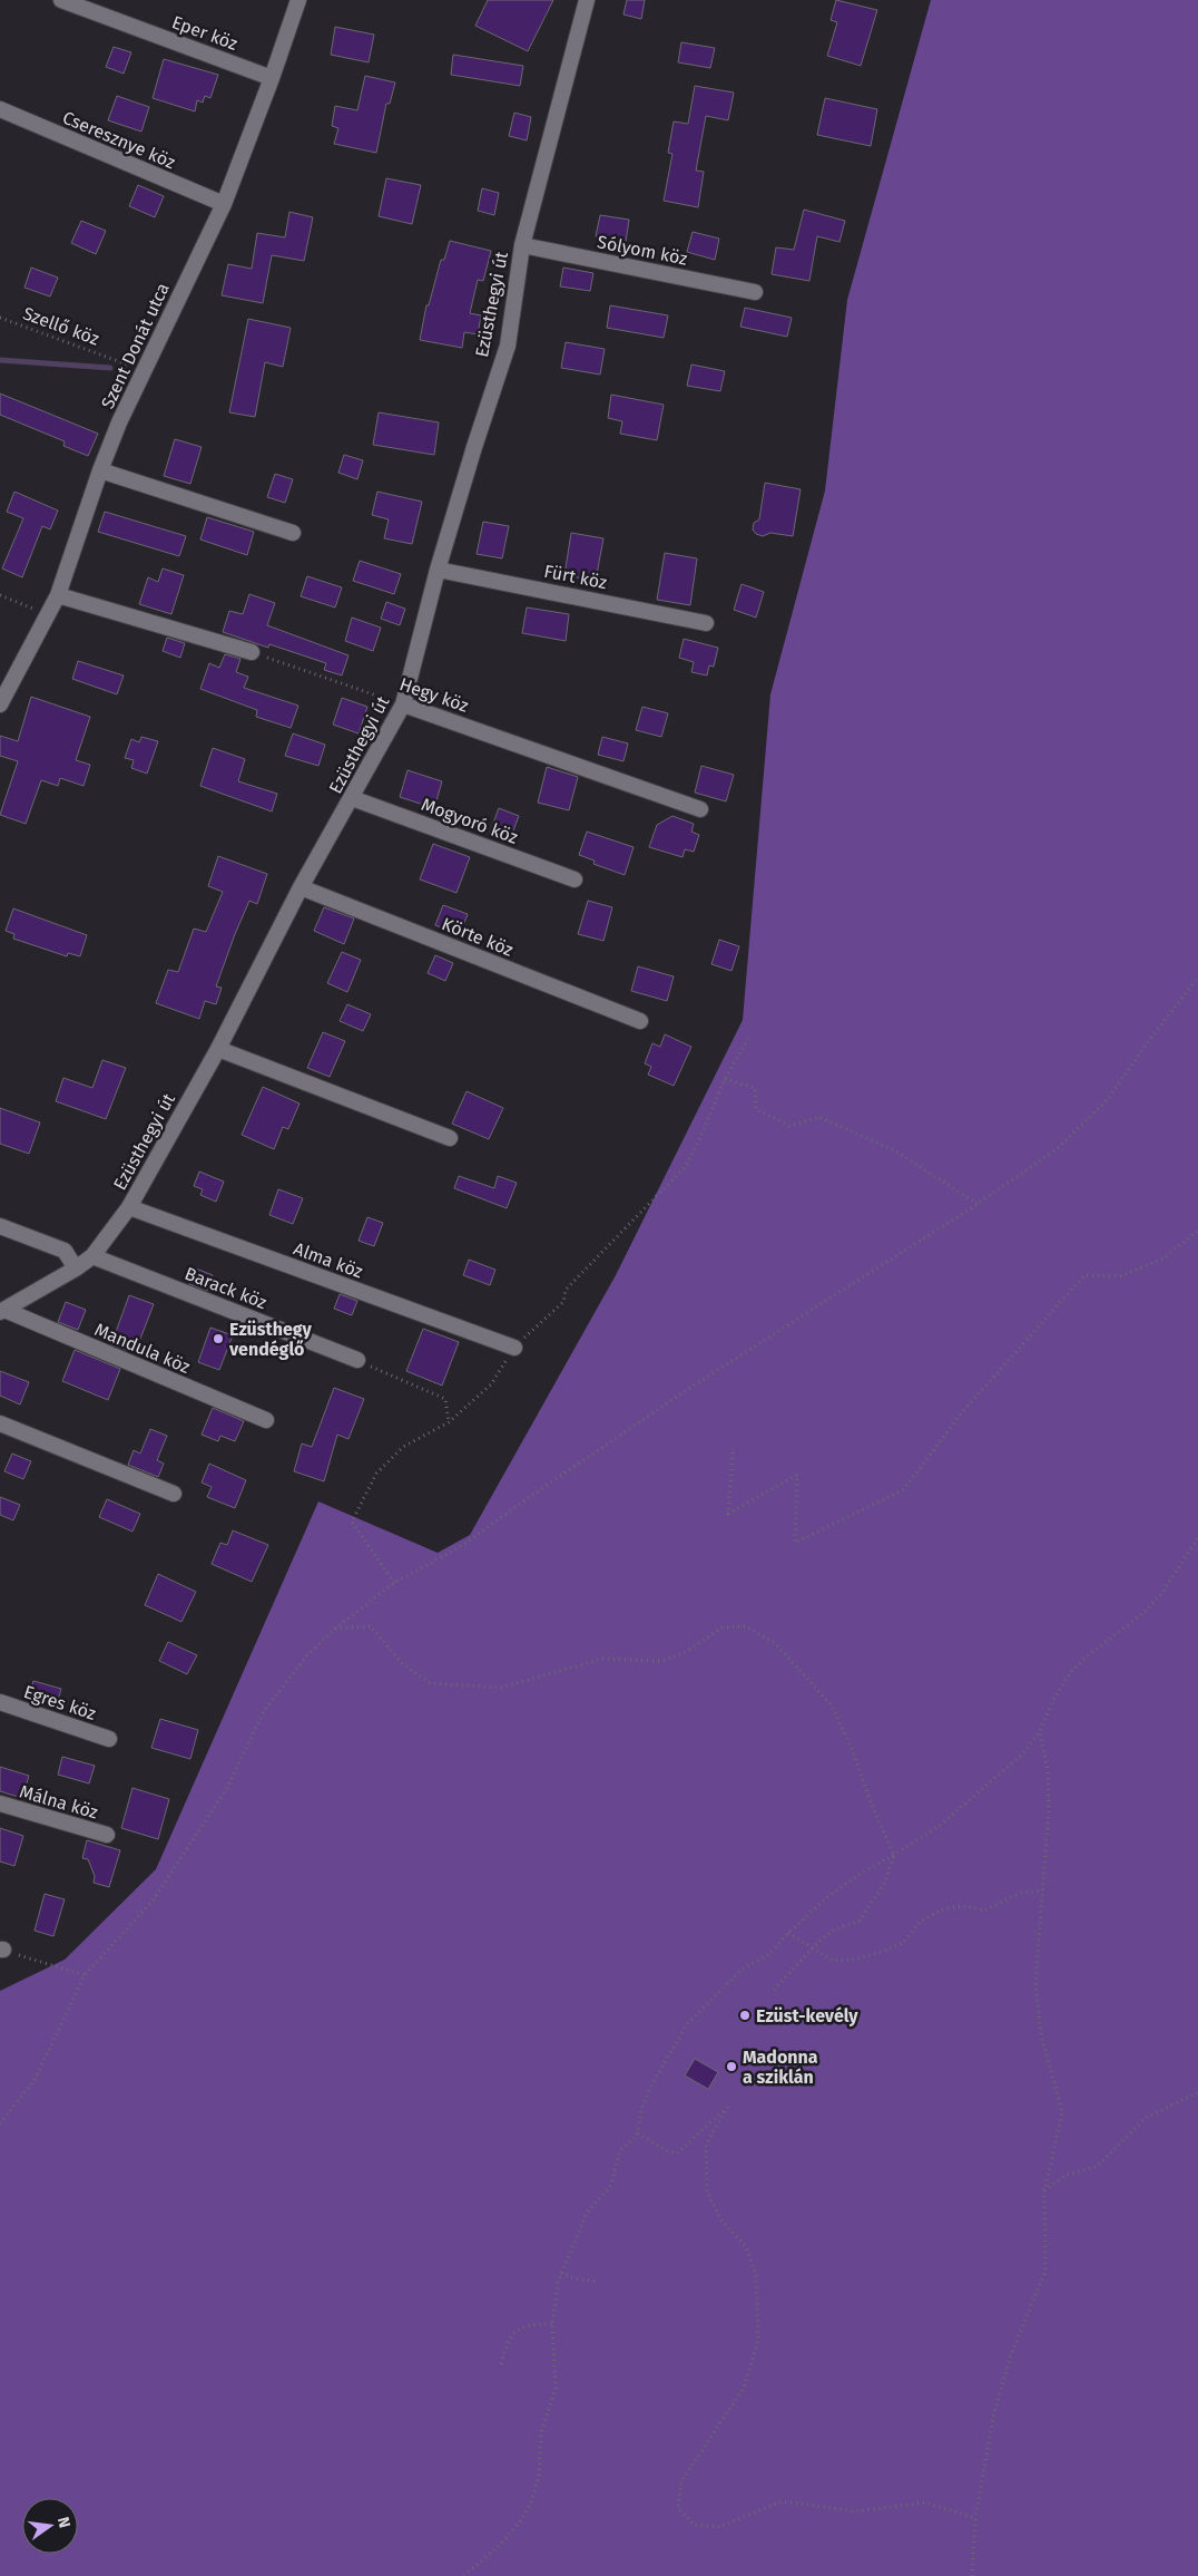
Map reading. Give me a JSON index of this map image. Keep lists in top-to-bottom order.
{
  "streets": {
    "street": [
      "Eper köz",
      "Cseresznye köz",
      "Sólyom köz",
      "Ezüsthegyi út",
      "Szent Donát utca",
      "Fürt köz",
      "Hegy köz",
      "Mogyoró köz",
      "Körte köz",
      "Alma köz",
      "Barack köz",
      "Mandula köz",
      "Egres köz",
      "Málna köz"
    ],
    "path": ["Szellő köz"]
  },
  "crossings": [
    ["Eper köz", "Szent Donát utca"],
    ["Cseresznye köz", "Szent Donát utca"],
    ["Sólyom köz", "Ezüsthegyi út"],
    ["Ezüsthegyi út", "Fürt köz"],
    ["Ezüsthegyi út", "Hegy köz"],
    ["Ezüsthegyi út", "Mogyoró köz"],
    ["Ezüsthegyi út", "Körte köz"],
    ["Ezüsthegyi út", "Alma köz"],
    ["Ezüsthegyi út", "Barack köz"],
    ["Ezüsthegyi út", "Mandula köz"],
    ["Szellő köz", "Szent Donát utca"]
  ],
  "places": ["Ezüsthegy vendéglő", "Ezüst-kevély", "Madonna a sziklán"],
  "north": "right"
}
